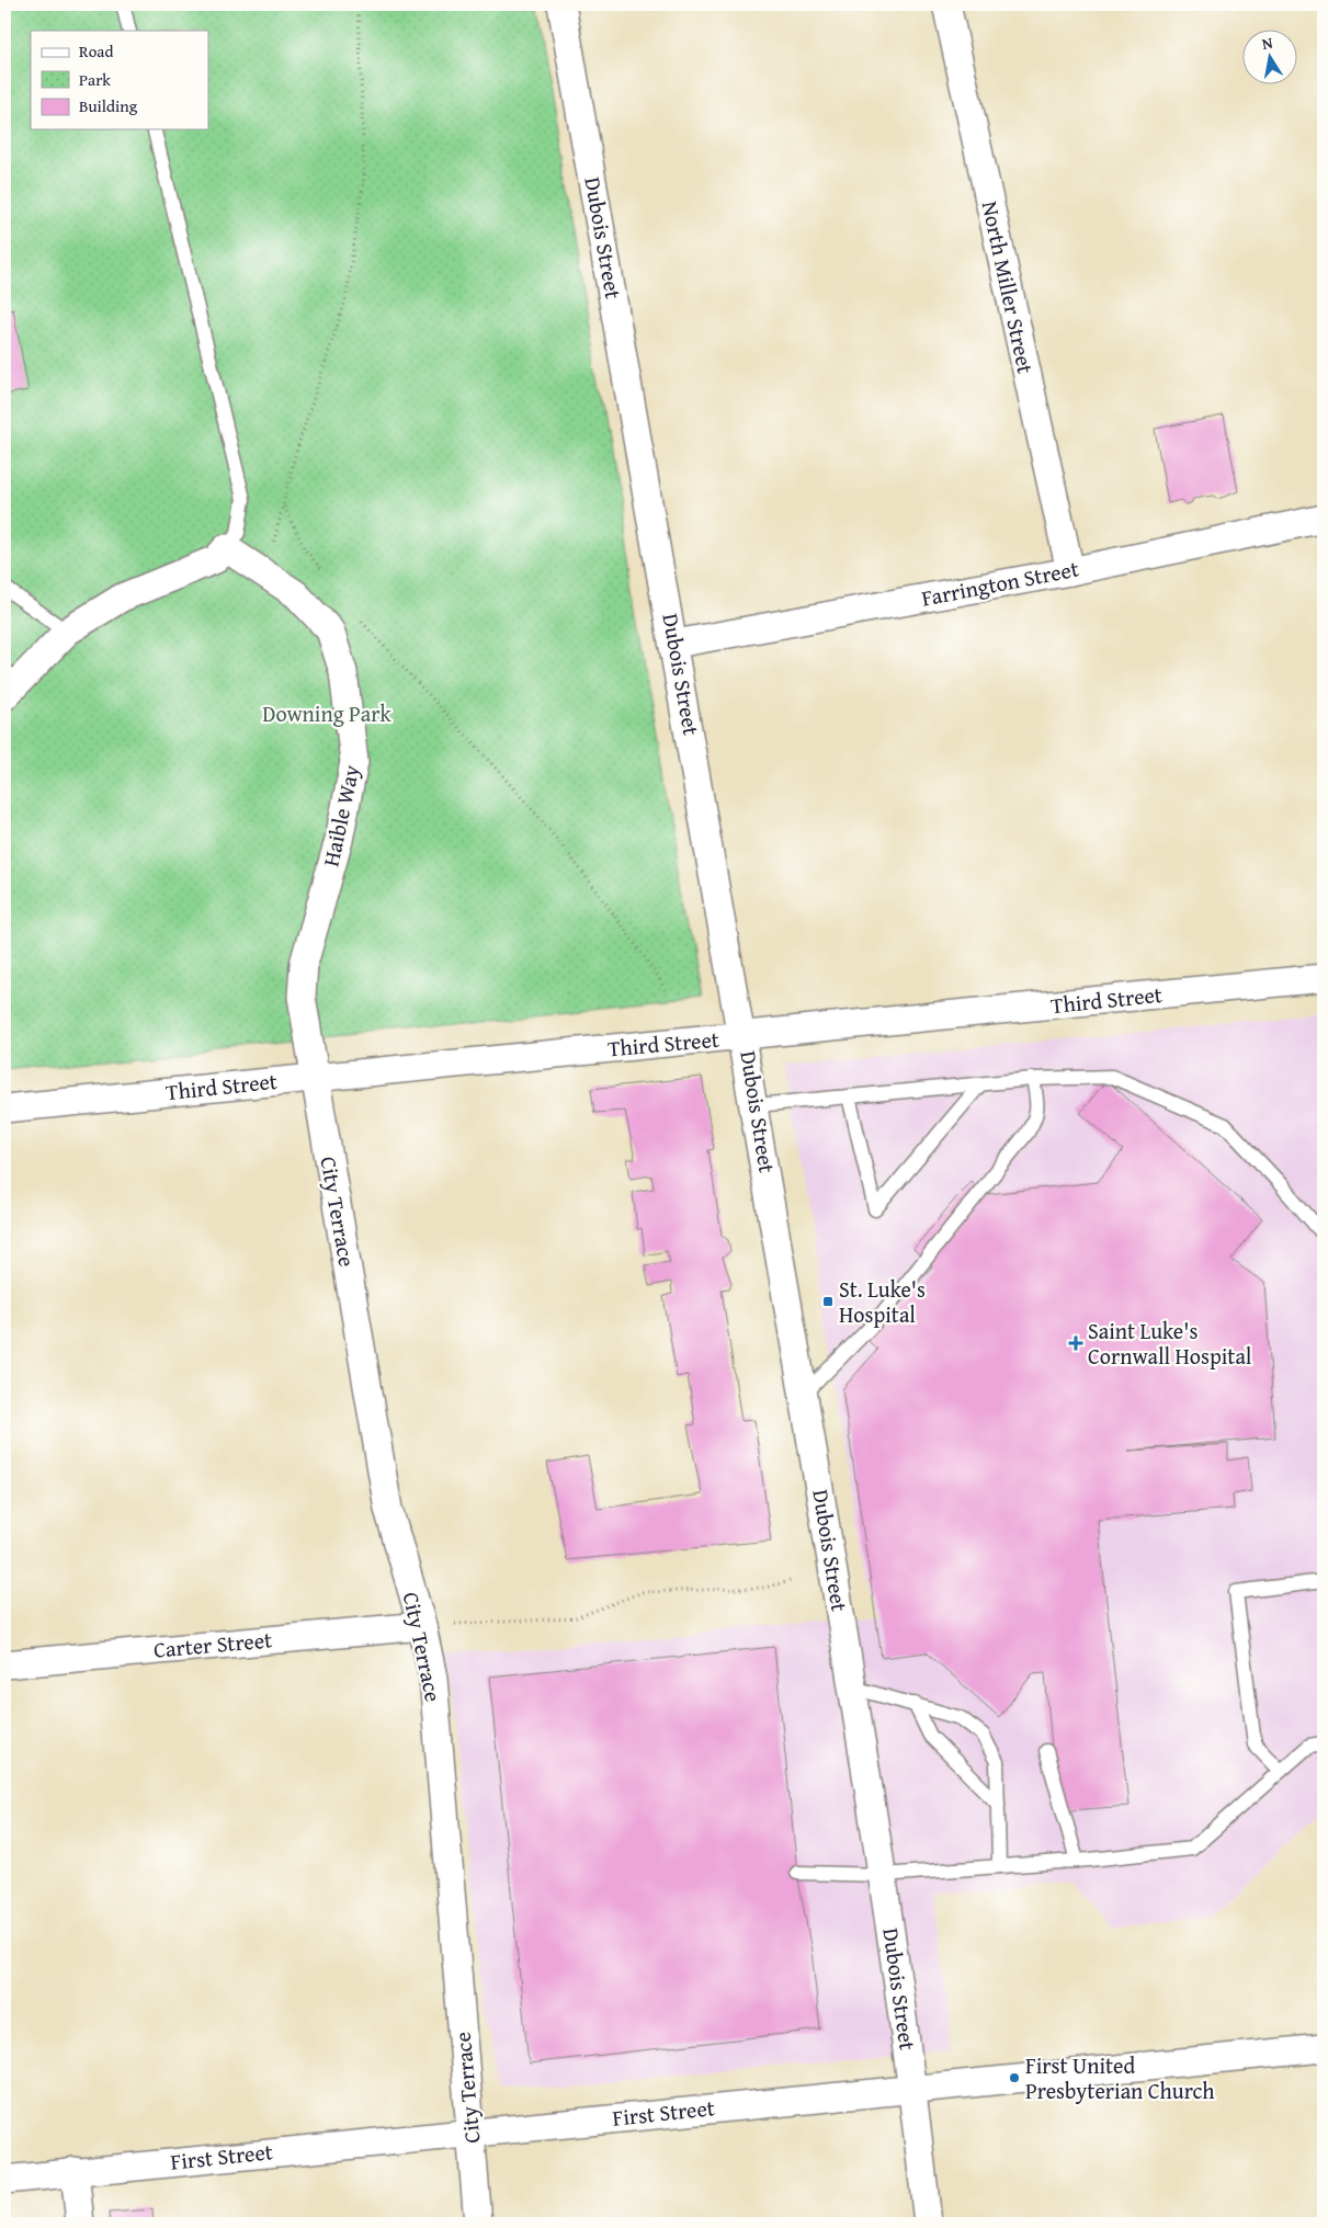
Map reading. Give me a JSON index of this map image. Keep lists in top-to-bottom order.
{
  "streets": {
    "street": [
      "Dubois Street",
      "North Miller Street",
      "Farrington Street",
      "Haible Way",
      "Third Street",
      "City Terrace",
      "Carter Street",
      "First Street"
    ]
  },
  "crossings": [
    ["Dubois Street", "Farrington Street"],
    ["Dubois Street", "Third Street"],
    ["Dubois Street", "First Street"],
    ["North Miller Street", "Farrington Street"],
    ["Haible Way", "Third Street"],
    ["Haible Way", "City Terrace"],
    ["Third Street", "City Terrace"],
    ["City Terrace", "Carter Street"],
    ["City Terrace", "First Street"]
  ],
  "parks": ["Downing Park"],
  "places": {
    "transit": ["St. Luke's Hospital"],
    "health": ["Saint Luke's Cornwall Hospital"],
    "other": ["First United Presbyterian Church"]
  },
  "legend": ["Road", "Park", "Building"],
  "north": "top"
}
